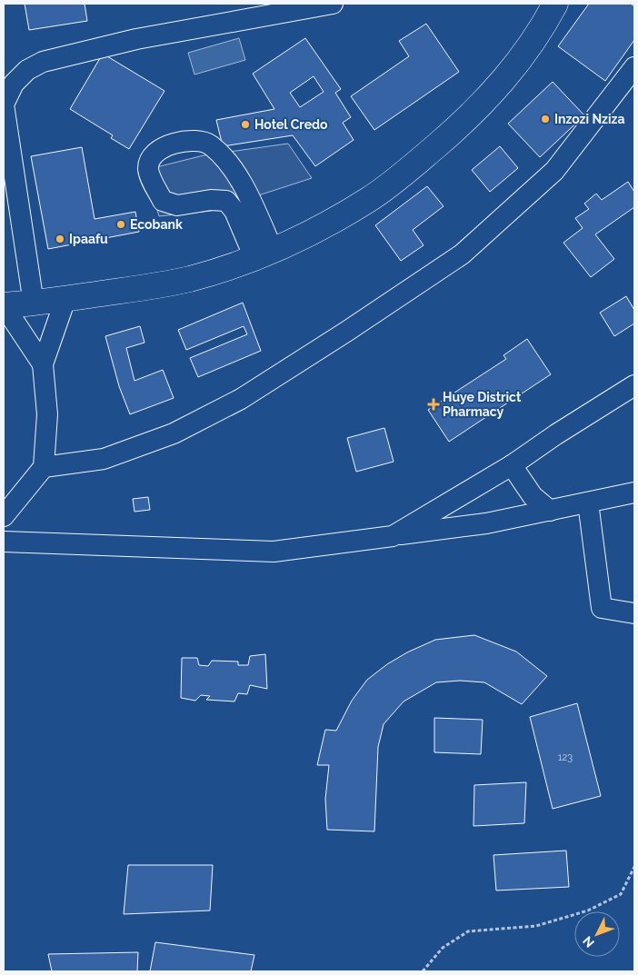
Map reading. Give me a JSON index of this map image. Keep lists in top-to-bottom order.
{
  "places": {
    "other": [
      "Inzozi Nziza",
      "Hotel Credo",
      "Ecobank",
      "Ipaafu"
    ],
    "health": ["Huye District Pharmacy"]
  },
  "house_numbers": ["123"],
  "north": "bottom left"
}
